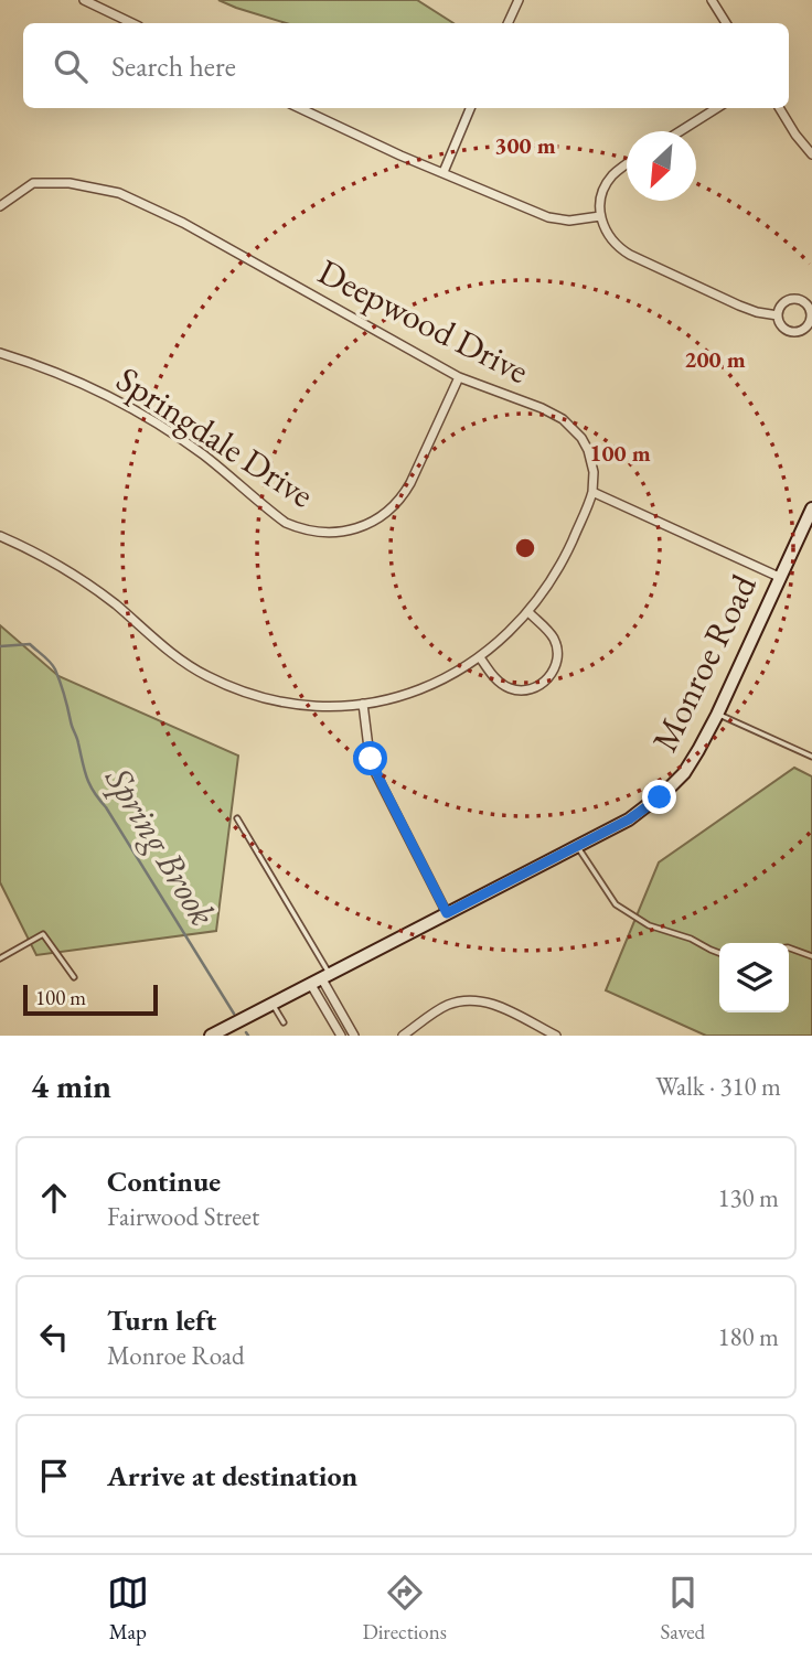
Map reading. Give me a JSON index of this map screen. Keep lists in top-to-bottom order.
{
  "streets": {
    "street": ["Deepwood Drive", "Springdale Drive", "Monroe Road"]
  },
  "crossings": [
    ["Deepwood Drive", "Springdale Drive"]
  ],
  "water": ["Spring Brook"],
  "scale_bar": "100 m",
  "north": "bottom left",
  "page": {
    "search": "Search here",
    "scale": "100 m",
    "heading": ["4 min", "Walk · 310 m"],
    "list": [
      ["Continue", "Fairwood Street", "130 m"],
      ["Turn left", "Monroe Road", "180 m"],
      "Arrive at destination"
    ],
    "nav": ["Map", "Directions", "Saved"]
  },
  "rings": ["300 m", "200 m", "100 m"]
}
